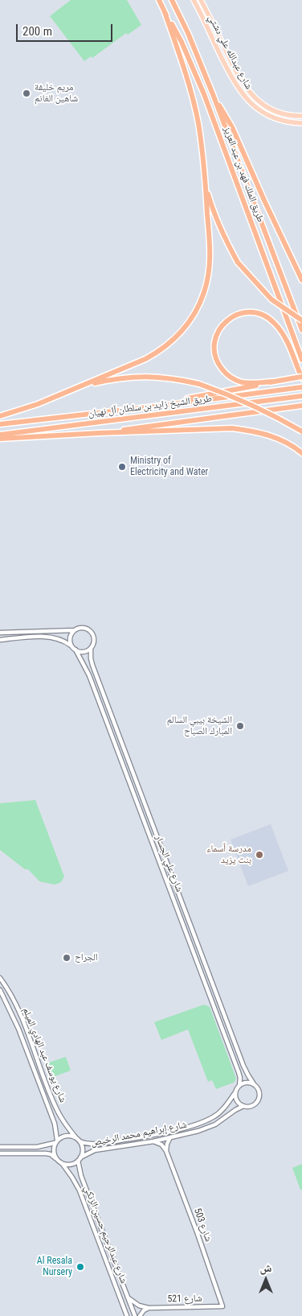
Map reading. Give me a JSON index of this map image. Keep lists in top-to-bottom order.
{
  "streets": {
    "highway": ["طريق الملك فهد بن عبد العزيز", "طريق الشيخ زايد بن سلطان آل نهيان"],
    "main road": ["شارع عبدالله علي دشتي"],
    "street": [
      "شارع علي الجسار",
      "شارع يوسف عبد الهادي الميلم",
      "شارع إبراهيم محمد الرخيص",
      "شارع 503",
      "شارع عبدالرحيم حسين الزنكي",
      "شارع 521"
    ]
  },
  "crossings": [
    ["شارع علي الجسار", "شارع إبراهيم محمد الرخيص"],
    ["شارع يوسف عبد الهادي الميلم", "شارع إبراهيم محمد الرخيص"],
    ["شارع يوسف عبد الهادي الميلم", "شارع عبدالرحيم حسين الزنكي"],
    ["شارع إبراهيم محمد الرخيص", "شارع عبدالرحيم حسين الزنكي"],
    ["شارع 503", "شارع 521"],
    ["شارع عبدالرحيم حسين الزنكي", "شارع 521"]
  ],
  "places": [
    "مريم خليفة شاهين الغانم",
    "Ministry of Electricity and Water",
    "الشيخة بيبي السالم المبارك الصباح",
    "مدرسة أسماء بنت يزيد",
    "الجراح",
    "Al Resala Nursery"
  ],
  "scale_bar": "200 m",
  "north": "top"
}
